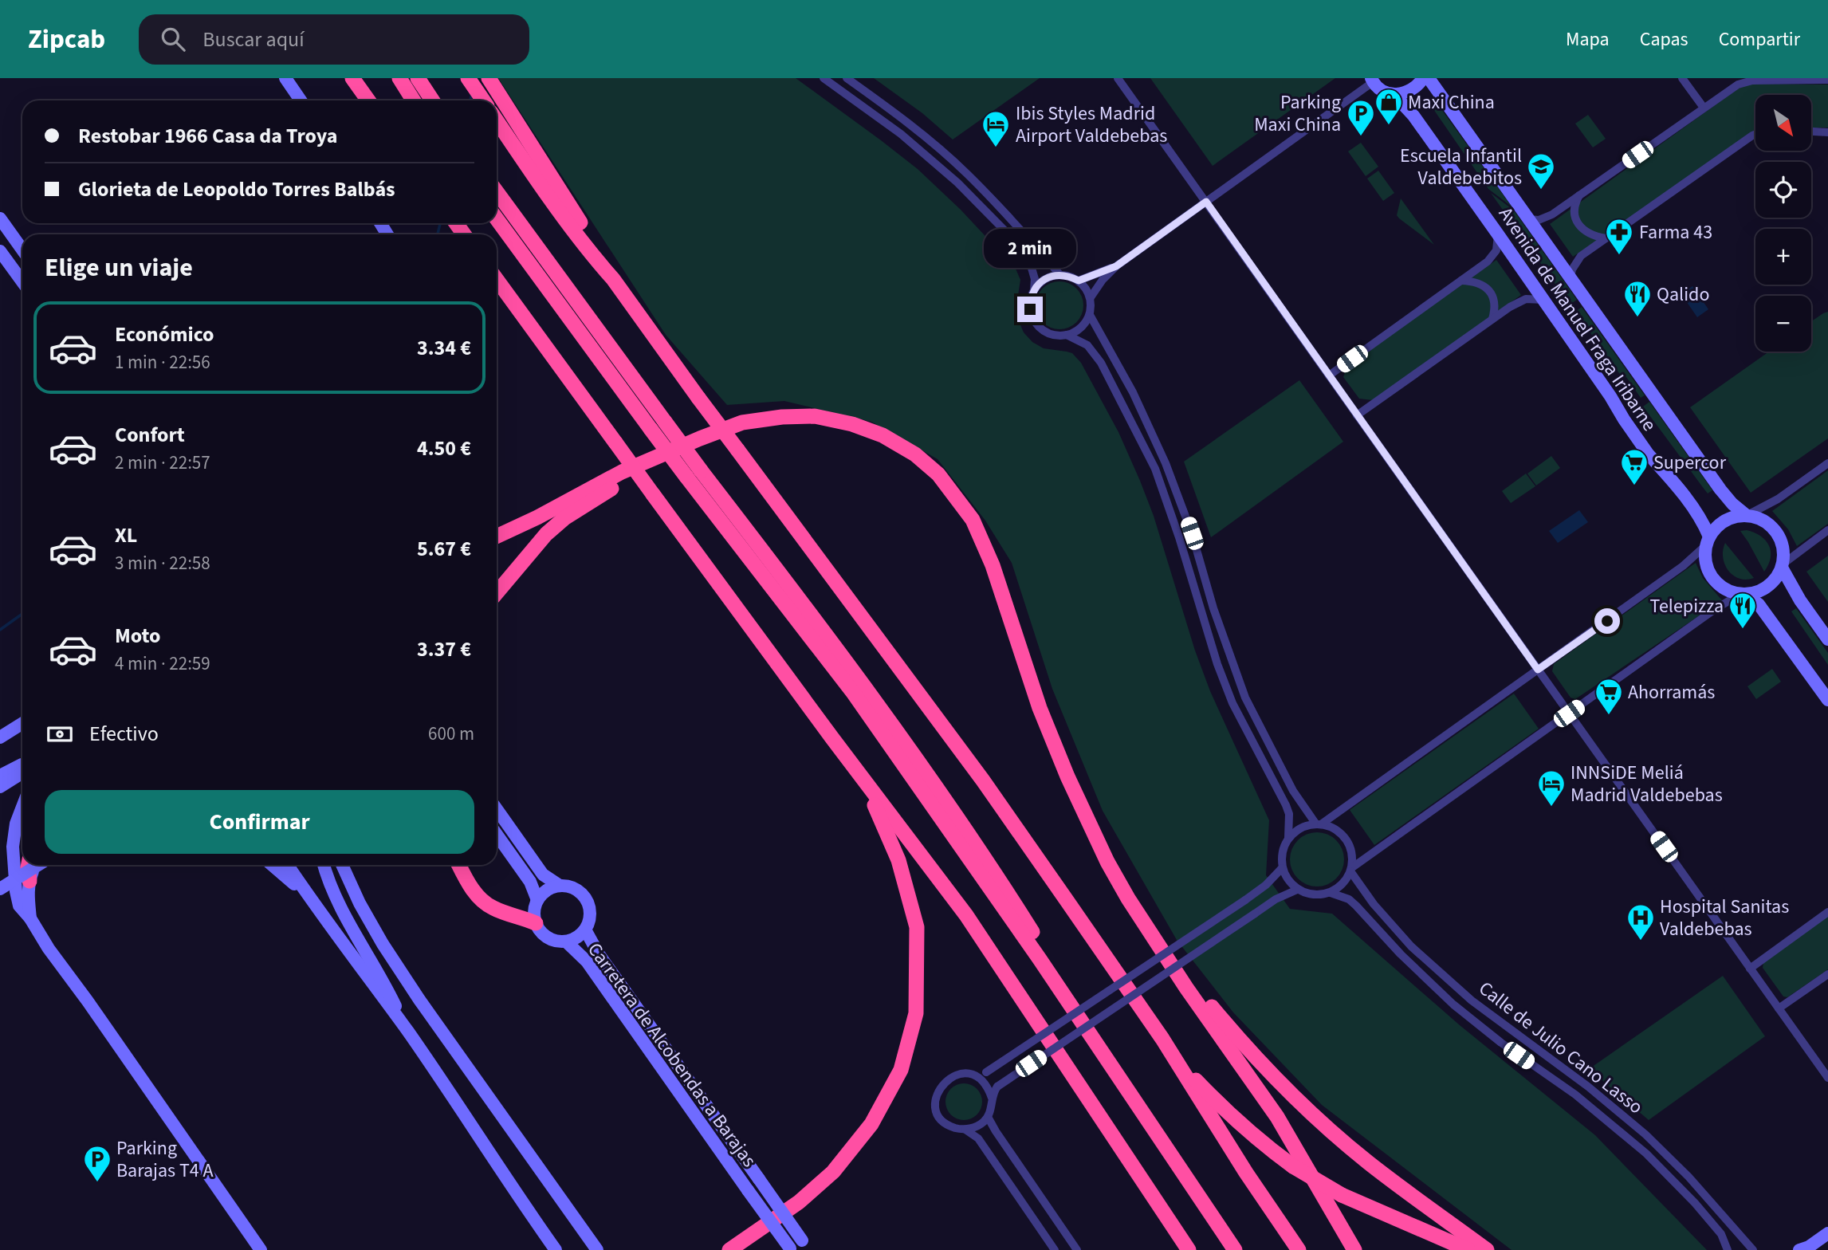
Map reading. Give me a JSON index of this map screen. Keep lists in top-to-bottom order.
{
  "streets": {
    "street": ["Avenida de Manuel Fraga Iribarne", "Calle de Julio Cano Lasso", "Carretera de Alcobendas a Barajas"]
  },
  "places": {
    "shop": ["Maxi China"],
    "parking": ["Parking Maxi China", "Parking Barajas T4 A"],
    "hotel": ["Ibis Styles Madrid Airport Valdebebas", "INNSiDE Meliá Madrid Valdebebas"],
    "school or university": ["Escuela Infantil Valdebebitos"],
    "pharmacy": ["Farma 43"],
    "restaurant": ["Qalido", "Telepizza"],
    "supermarket": ["Supercor", "Ahorramás"],
    "hospital": ["Hospital Sanitas Valdebebas"]
  },
  "north": "bottom right",
  "page": {
    "header": "Zipcab",
    "search": "Buscar aquí",
    "nav": ["Mapa", "Capas", "Compartir"],
    "map_buttons": ["+", "−"],
    "banner": ["Restobar 1966 Casa da Troya", "Glorieta de Leopoldo Torres Balbás"],
    "bubble": "2 min",
    "heading": "Elige un viaje",
    "list": [
      {
        "name": "Económico",
        "note": "1 min · 22:56",
        "value": "3.34 €"
      },
      {
        "name": "Confort",
        "note": "2 min · 22:57",
        "value": "4.50 €"
      },
      {
        "name": "XL",
        "note": "3 min · 22:58",
        "value": "5.67 €"
      },
      {
        "name": "Moto",
        "note": "4 min · 22:59",
        "value": "3.37 €"
      }
    ],
    "pay": ["Efectivo", "600 m"],
    "buttons": "Confirmar"
  }
}
